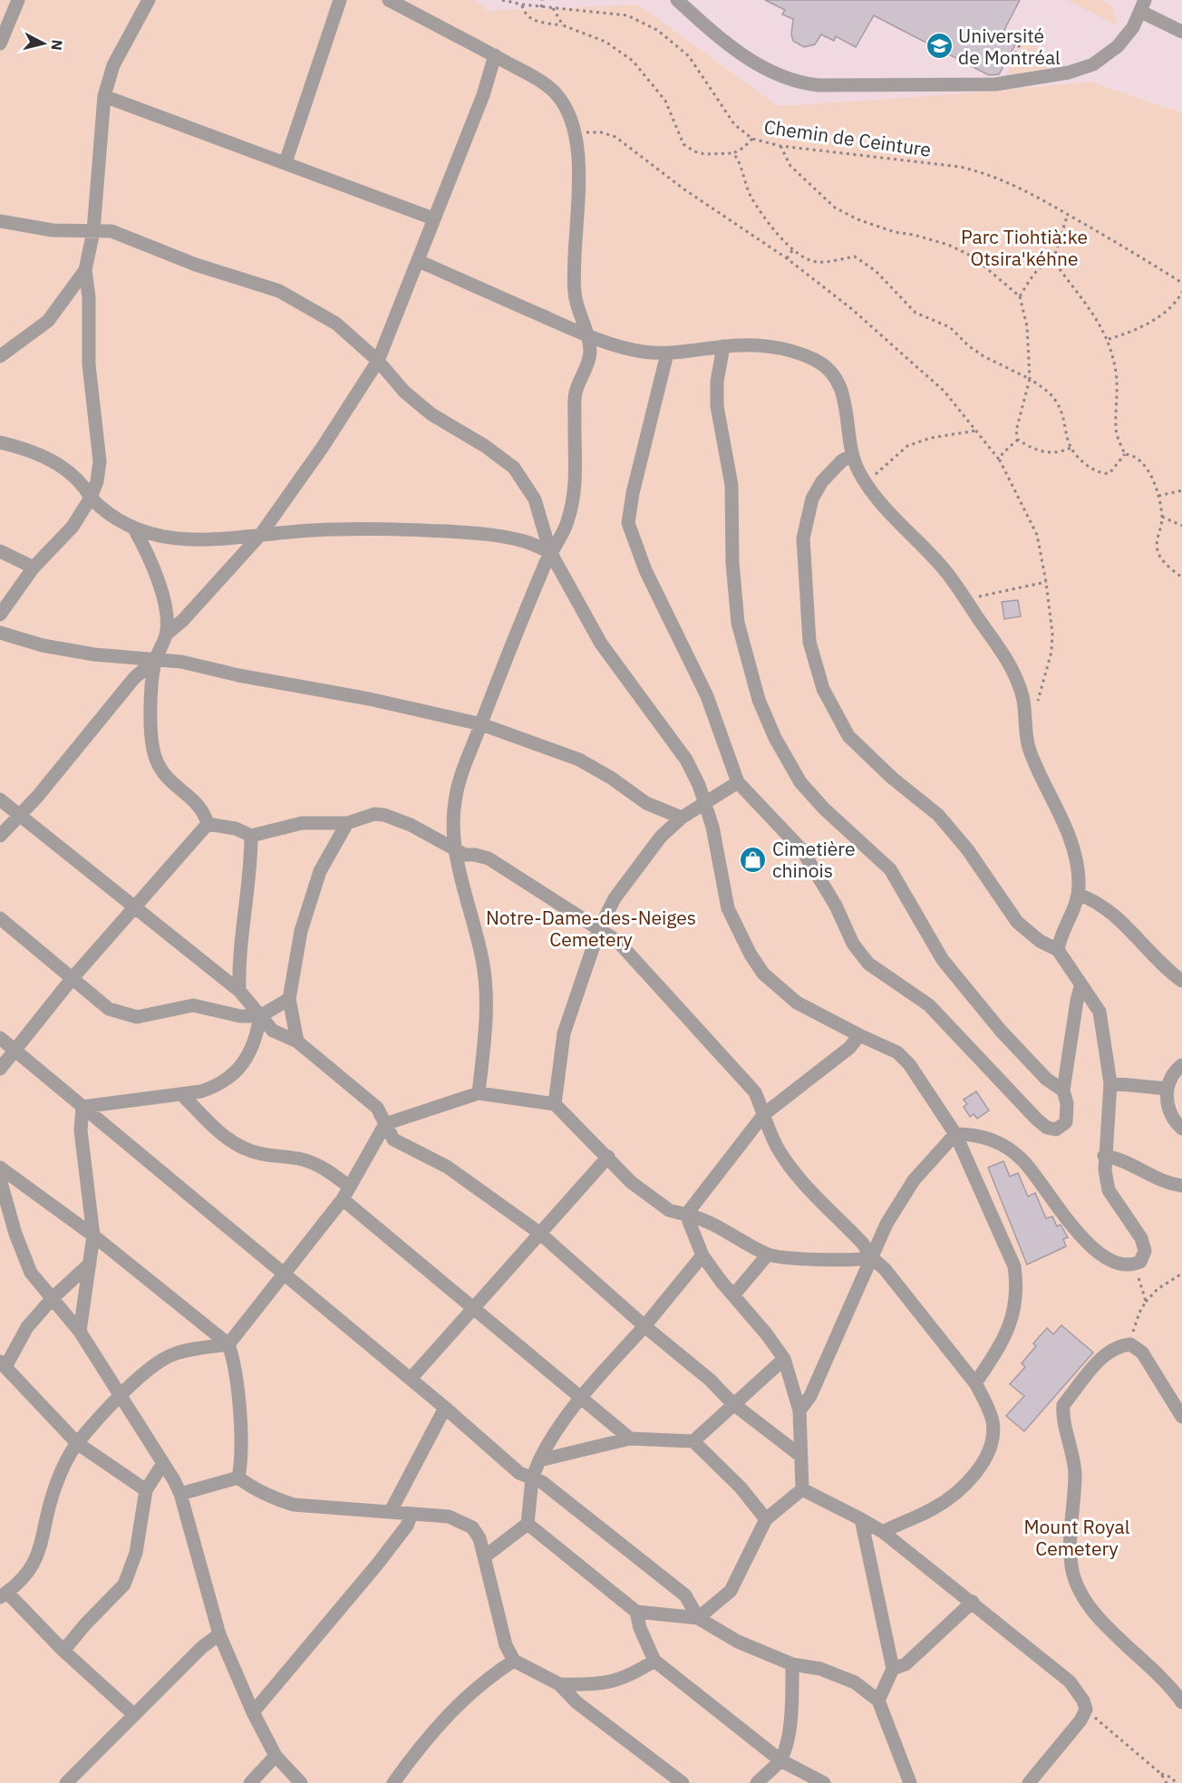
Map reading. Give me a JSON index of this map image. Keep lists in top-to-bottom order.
{
  "streets": {
    "path": ["Chemin de Ceinture"]
  },
  "parks": ["Parc Tiohtià:ke Otsira'kéhne", "Notre-Dame-des-Neiges Cemetery", "Mount Royal Cemetery"],
  "places": {
    "school or university": ["Université de Montréal"],
    "shop": ["Cimetière chinois"]
  },
  "north": "right"
}
